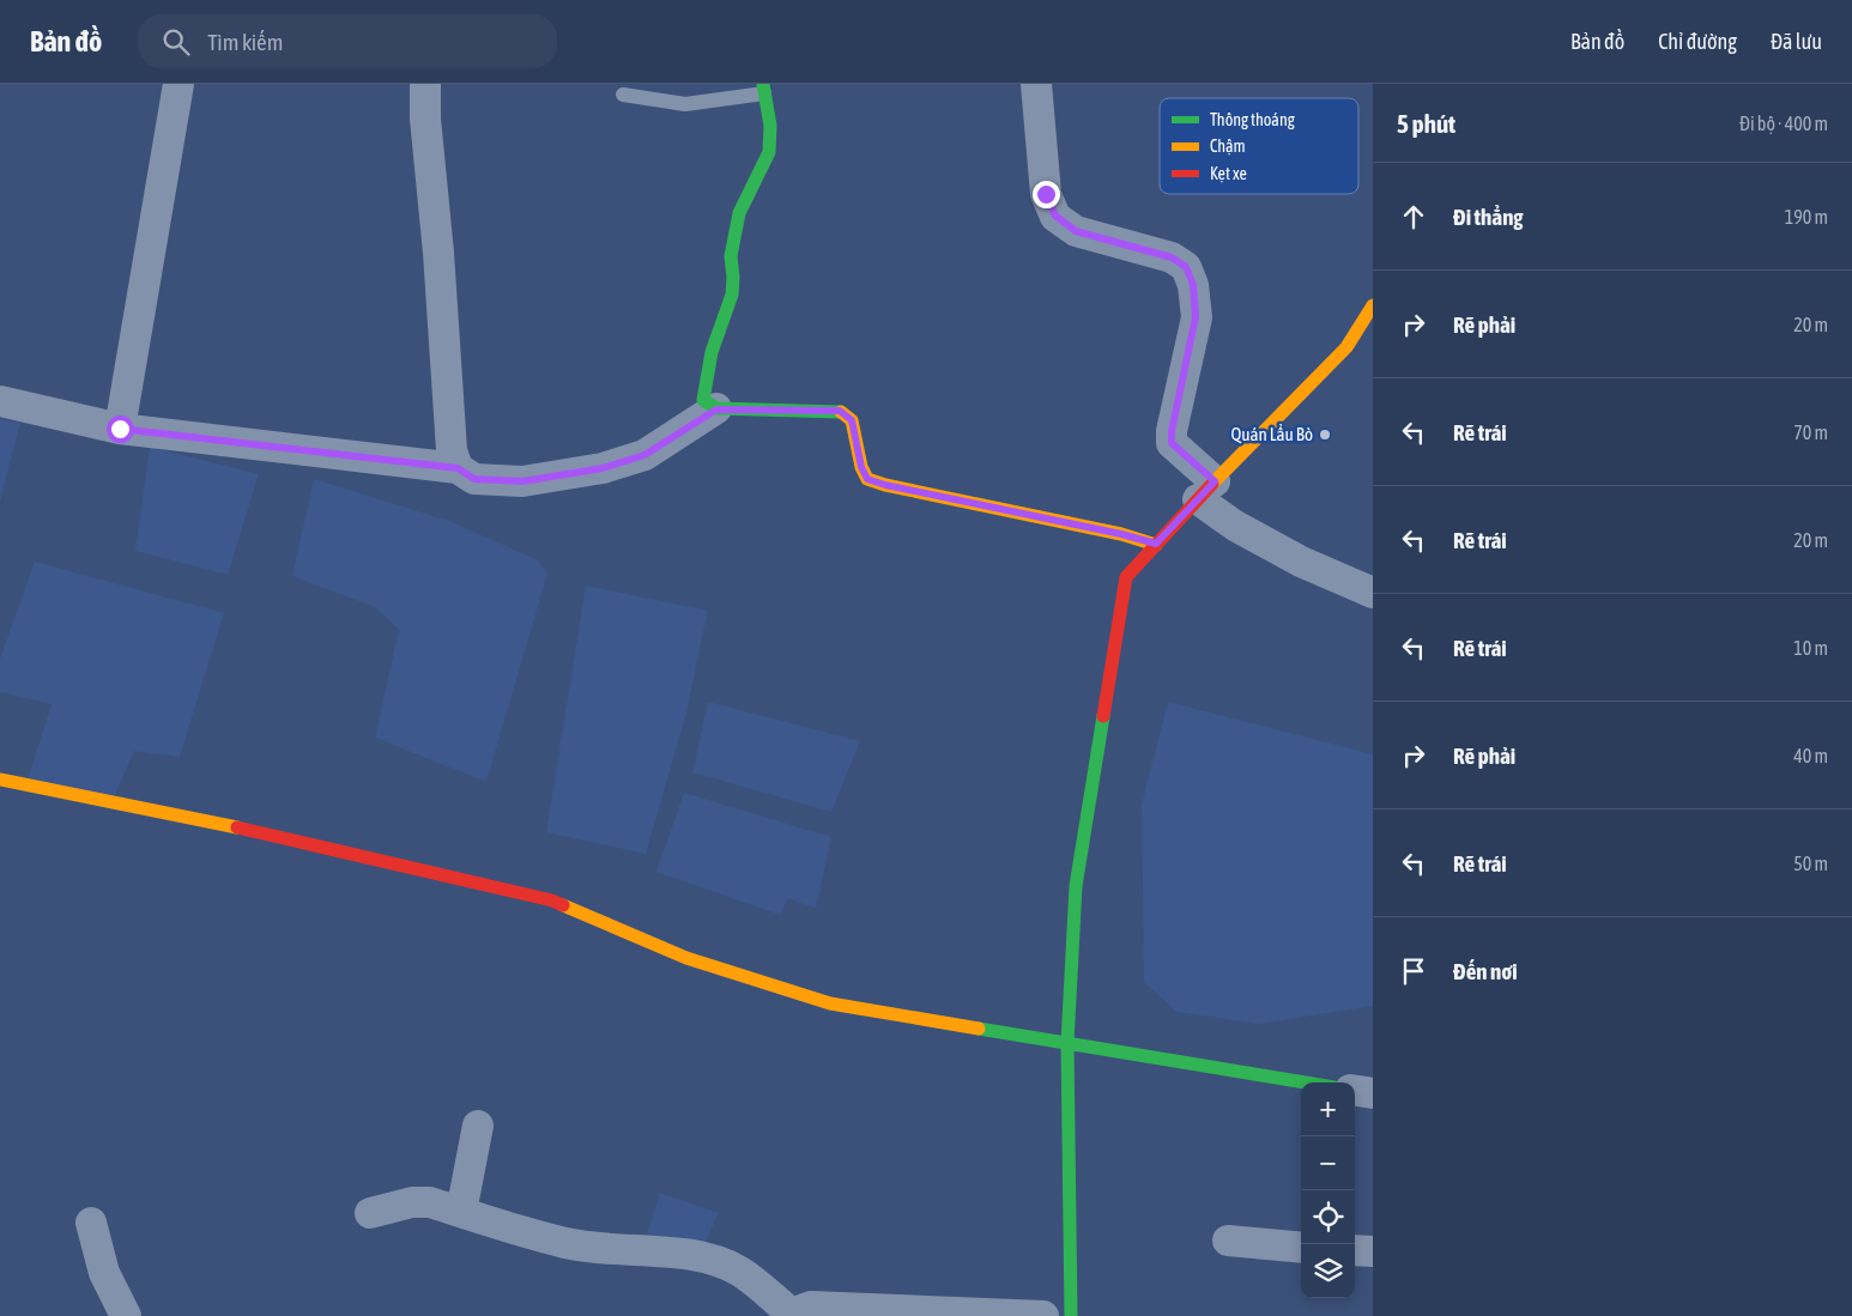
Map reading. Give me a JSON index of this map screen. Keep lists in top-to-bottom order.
{
  "places": ["Quán Lẩu Bò"],
  "legend": ["Thông thoáng", "Chậm", "Kẹt xe"],
  "page": {
    "header": "Bản đồ",
    "search": "Tìm kiếm",
    "nav": ["Bản đồ", "Chỉ đường", "Đã lưu"],
    "heading": ["5 phút", "Đi bộ · 400 m"],
    "list": [
      ["Đi thẳng", "190 m"],
      ["Rẽ phải", "20 m"],
      ["Rẽ trái", "70 m"],
      ["Rẽ trái", "20 m"],
      ["Rẽ trái", "10 m"],
      ["Rẽ phải", "40 m"],
      ["Rẽ trái", "50 m"],
      "Đến nơi"
    ],
    "map_buttons": ["+", "−"]
  }
}
